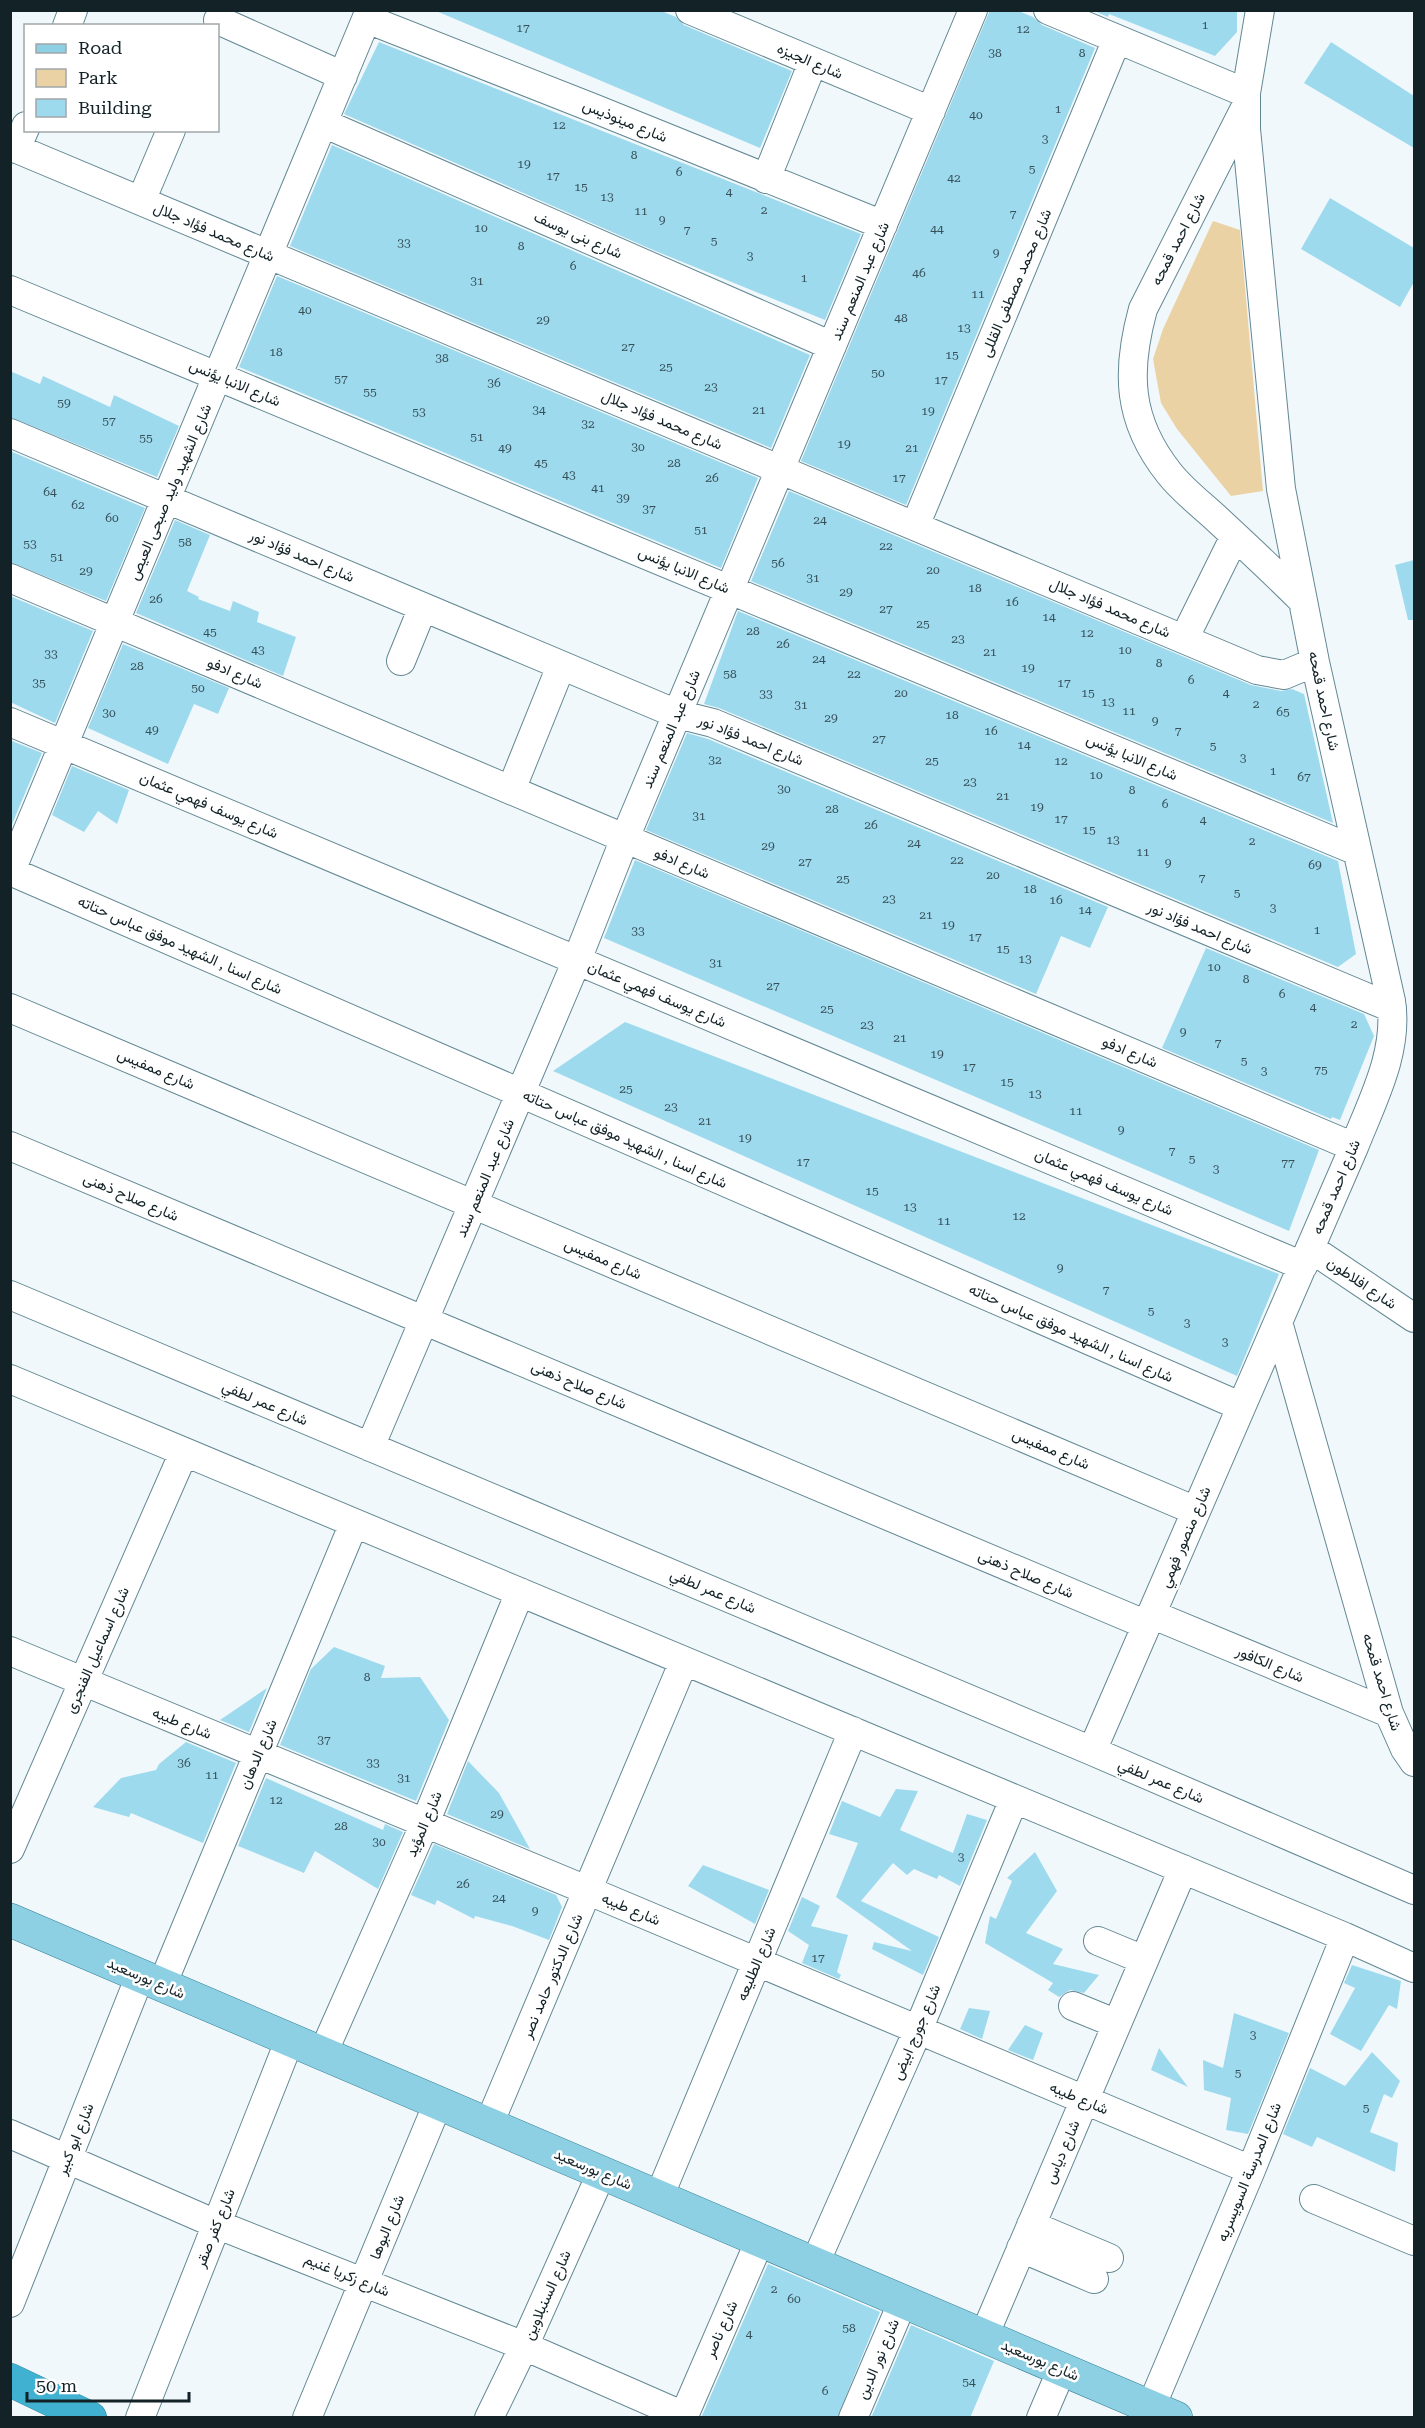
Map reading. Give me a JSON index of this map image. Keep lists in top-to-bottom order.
{
  "streets": {
    "main road": ["شارع بورسعيد"],
    "street": [
      "شارع الجيزه",
      "شارع مينوذيس",
      "شارع محمد فؤاد جلال",
      "شارع بنى يوسف",
      "شارع احمد قمحه",
      "شارع عبد المنعم سند",
      "شارع محمد مصطفى القللى",
      "شارع الانبا يؤنس",
      "شارع الشهيد وليد صبحى العيص",
      "شارع احمد فؤاد نور",
      "شارع ادفو",
      "شارع يوسف فهمي عثمان",
      "شارع اسنا , الشهيد موفق عباس حتاته",
      "شارع ممفيس",
      "شارع صلاح ذهنى",
      "شارع افلاطون",
      "شارع عمر لطفي",
      "شارع منصور فهمي",
      "شارع اسماعيل الفنجرى",
      "شارع الكافور",
      "شارع طيبه",
      "شارع الدهان",
      "شارع المؤيد",
      "شارع الطليعه",
      "شارع الدكتور حامد نصر",
      "شارع جورج ابيض",
      "شارع ابو كبير",
      "شارع دياس",
      "شارع المدرسة السويسريه",
      "شارع البوها",
      "شارع كفر صقر",
      "شارع زكريا غنيم",
      "شارع السنبلاوين",
      "شارع ناصر",
      "شارع نور الدين"
    ]
  },
  "crossings": [
    ["شارع الجيزه", "شارع عبد المنعم سند"],
    ["شارع مينوذيس", "شارع عبد المنعم سند"],
    ["شارع مينوذيس", "شارع الشهيد وليد صبحى العيص"],
    ["شارع محمد فؤاد جلال", "شارع احمد قمحه"],
    ["شارع محمد فؤاد جلال", "شارع عبد المنعم سند"],
    ["شارع محمد فؤاد جلال", "شارع محمد مصطفى القللى"],
    ["شارع محمد فؤاد جلال", "شارع الشهيد وليد صبحى العيص"],
    ["شارع بنى يوسف", "شارع عبد المنعم سند"],
    ["شارع بنى يوسف", "شارع الشهيد وليد صبحى العيص"],
    ["شارع احمد قمحه", "شارع الانبا يؤنس"],
    ["شارع احمد قمحه", "شارع احمد فؤاد نور"],
    ["شارع احمد قمحه", "شارع ادفو"],
    ["شارع احمد قمحه", "شارع يوسف فهمي عثمان"],
    ["شارع احمد قمحه", "شارع افلاطون"],
    ["شارع احمد قمحه", "شارع منصور فهمي"],
    ["شارع احمد قمحه", "شارع الكافور"],
    ["شارع عبد المنعم سند", "شارع الانبا يؤنس"],
    ["شارع عبد المنعم سند", "شارع احمد فؤاد نور"],
    ["شارع عبد المنعم سند", "شارع ادفو"],
    ["شارع عبد المنعم سند", "شارع يوسف فهمي عثمان"],
    ["شارع عبد المنعم سند", "شارع اسنا , الشهيد موفق عباس حتاته"],
    ["شارع عبد المنعم سند", "شارع ممفيس"],
    ["شارع عبد المنعم سند", "شارع صلاح ذهنى"],
    ["شارع عبد المنعم سند", "شارع عمر لطفي"],
    ["شارع الانبا يؤنس", "شارع الشهيد وليد صبحى العيص"],
    ["شارع الشهيد وليد صبحى العيص", "شارع احمد فؤاد نور"],
    ["شارع الشهيد وليد صبحى العيص", "شارع ادفو"],
    ["شارع الشهيد وليد صبحى العيص", "شارع يوسف فهمي عثمان"],
    ["شارع الشهيد وليد صبحى العيص", "شارع اسنا , الشهيد موفق عباس حتاته"],
    ["شارع يوسف فهمي عثمان", "شارع افلاطون"],
    ["شارع اسنا , الشهيد موفق عباس حتاته", "شارع منصور فهمي"],
    ["شارع ممفيس", "شارع منصور فهمي"],
    ["شارع صلاح ذهنى", "شارع منصور فهمي"],
    ["شارع صلاح ذهنى", "شارع الكافور"],
    ["شارع عمر لطفي", "شارع منصور فهمي"],
    ["شارع منصور فهمي", "شارع الكافور"],
    ["شارع اسماعيل الفنجرى", "شارع طيبه"],
    ["شارع طيبه", "شارع الدهان"],
    ["شارع طيبه", "شارع المؤيد"],
    ["شارع طيبه", "شارع الطليعه"],
    ["شارع طيبه", "شارع الدكتور حامد نصر"],
    ["شارع طيبه", "شارع جورج ابيض"],
    ["شارع طيبه", "شارع دياس"],
    ["شارع طيبه", "شارع المدرسة السويسريه"],
    ["شارع الدهان", "شارع بورسعيد"],
    ["شارع الدهان", "شارع ابو كبير"],
    ["شارع المؤيد", "شارع بورسعيد"],
    ["شارع الطليعه", "شارع بورسعيد"],
    ["شارع الدكتور حامد نصر", "شارع بورسعيد"],
    ["شارع بورسعيد", "شارع جورج ابيض"],
    ["شارع بورسعيد", "شارع ابو كبير"],
    ["شارع بورسعيد", "شارع دياس"],
    ["شارع بورسعيد", "شارع المدرسة السويسريه"],
    ["شارع بورسعيد", "شارع البوها"],
    ["شارع بورسعيد", "شارع كفر صقر"],
    ["شارع بورسعيد", "شارع السنبلاوين"],
    ["شارع بورسعيد", "شارع ناصر"],
    ["شارع بورسعيد", "شارع نور الدين"],
    ["شارع ابو كبير", "شارع زكريا غنيم"],
    ["شارع البوها", "شارع زكريا غنيم"],
    ["شارع كفر صقر", "شارع زكريا غنيم"],
    ["شارع زكريا غنيم", "شارع السنبلاوين"],
    ["شارع زكريا غنيم", "شارع ناصر"]
  ],
  "house_numbers": [
    "1",
    "17",
    "12",
    "38",
    "8",
    "1",
    "40",
    "12",
    "3",
    "8",
    "19",
    "5",
    "6",
    "17",
    "42",
    "15",
    "4",
    "13",
    "2",
    "11",
    "7",
    "9",
    "10",
    "44",
    "7",
    "5",
    "33",
    "8",
    "9",
    "3",
    "6",
    "46",
    "1",
    "31",
    "11",
    "40",
    "48",
    "29",
    "13",
    "27",
    "18",
    "15",
    "38",
    "25",
    "50",
    "57",
    "17",
    "36",
    "23",
    "55",
    "59",
    "34",
    "21",
    "19",
    "53",
    "57",
    "32",
    "51",
    "55",
    "19",
    "30",
    "49",
    "21",
    "45",
    "28",
    "43",
    "26",
    "17",
    "41",
    "64",
    "39",
    "62",
    "37",
    "60",
    "24",
    "51",
    "58",
    "53",
    "22",
    "51",
    "56",
    "20",
    "29",
    "31",
    "18",
    "29",
    "26",
    "16",
    "27",
    "14",
    "25",
    "28",
    "45",
    "12",
    "23",
    "26",
    "43",
    "10",
    "21",
    "33",
    "24",
    "8",
    "28",
    "19",
    "58",
    "22",
    "6",
    "35",
    "17",
    "50",
    "20",
    "15",
    "4",
    "33",
    "13",
    "2",
    "31",
    "11",
    "65",
    "30",
    "18",
    "29",
    "9",
    "49",
    "16",
    "7",
    "27",
    "14",
    "5",
    "3",
    "32",
    "25",
    "12",
    "1",
    "10",
    "67",
    "23",
    "30",
    "8",
    "21",
    "6",
    "19",
    "28",
    "31",
    "17",
    "4",
    "26",
    "15",
    "13",
    "2",
    "24",
    "29",
    "11",
    "22",
    "27",
    "9",
    "69",
    "20",
    "7",
    "25",
    "18",
    "5",
    "23",
    "16",
    "3",
    "14",
    "21",
    "19",
    "1",
    "33",
    "17",
    "15",
    "13",
    "31",
    "10",
    "8",
    "27",
    "6",
    "4",
    "25",
    "2",
    "23",
    "9",
    "21",
    "7",
    "19",
    "5",
    "17",
    "75",
    "3",
    "15",
    "25",
    "13",
    "23",
    "11",
    "21",
    "9",
    "19",
    "7",
    "5",
    "17",
    "77",
    "3",
    "15",
    "13",
    "12",
    "11",
    "9",
    "7",
    "5",
    "3",
    "3",
    "8",
    "37",
    "36",
    "33",
    "11",
    "31",
    "12",
    "29",
    "28",
    "30",
    "3",
    "26",
    "24",
    "9",
    "17",
    "3",
    "5",
    "5",
    "2",
    "60",
    "58",
    "4",
    "54",
    "6"
  ],
  "legend": ["Road", "Park", "Building"],
  "scale_bar": "50 m"
}
